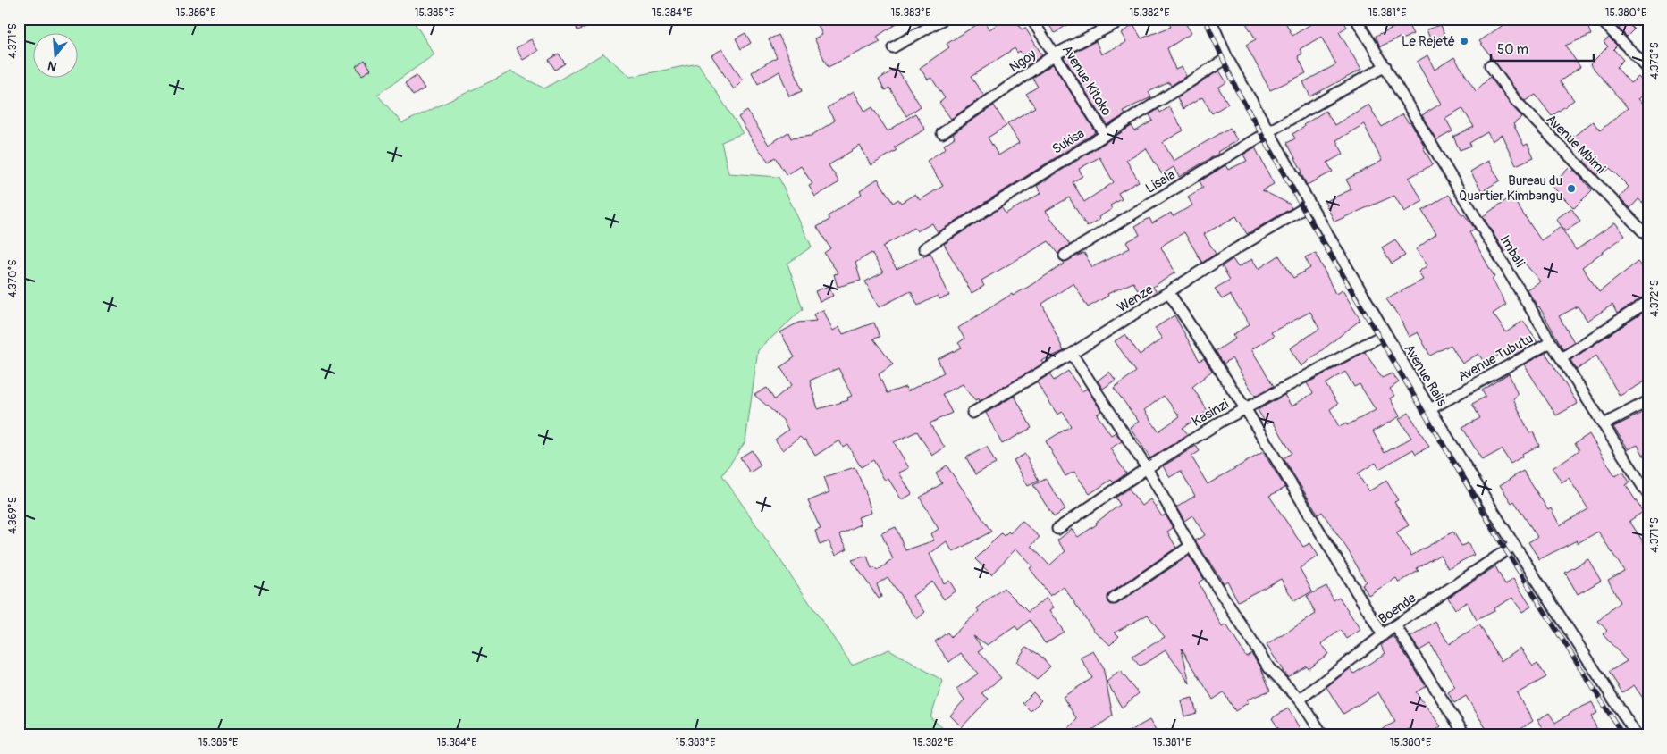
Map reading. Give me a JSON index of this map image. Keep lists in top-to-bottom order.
{
  "streets": {
    "street": [
      "Ngoy",
      "Avenue Kitoko",
      "Sukisa",
      "Avenue Mbimi",
      "Lisala",
      "Imbali",
      "Wenze",
      "Avenue Tubutu",
      "Avenue Rails",
      "Kasinzi",
      "Boende"
    ]
  },
  "crossings": [
    ["Ngoy", "Avenue Kitoko"],
    ["Avenue Kitoko", "Sukisa"],
    ["Sukisa", "Avenue Rails"],
    ["Lisala", "Imbali"],
    ["Lisala", "Avenue Rails"],
    ["Imbali", "Avenue Tubutu"],
    ["Wenze", "Avenue Rails"],
    ["Avenue Tubutu", "Avenue Rails"],
    ["Avenue Rails", "Kasinzi"],
    ["Avenue Rails", "Boende"]
  ],
  "places": ["Le Rejeté", "Bureau du Quartier Kimbangu"],
  "scale_bar": "50 m",
  "north": "bottom",
  "coordinates": [
    "15.386°E",
    "15.385°E",
    "15.384°E",
    "15.383°E",
    "15.382°E",
    "15.381°E",
    "15.380°E",
    "4.371°S",
    "4.373°S",
    "4.370°S",
    "4.372°S",
    "4.369°S"
  ]
}
